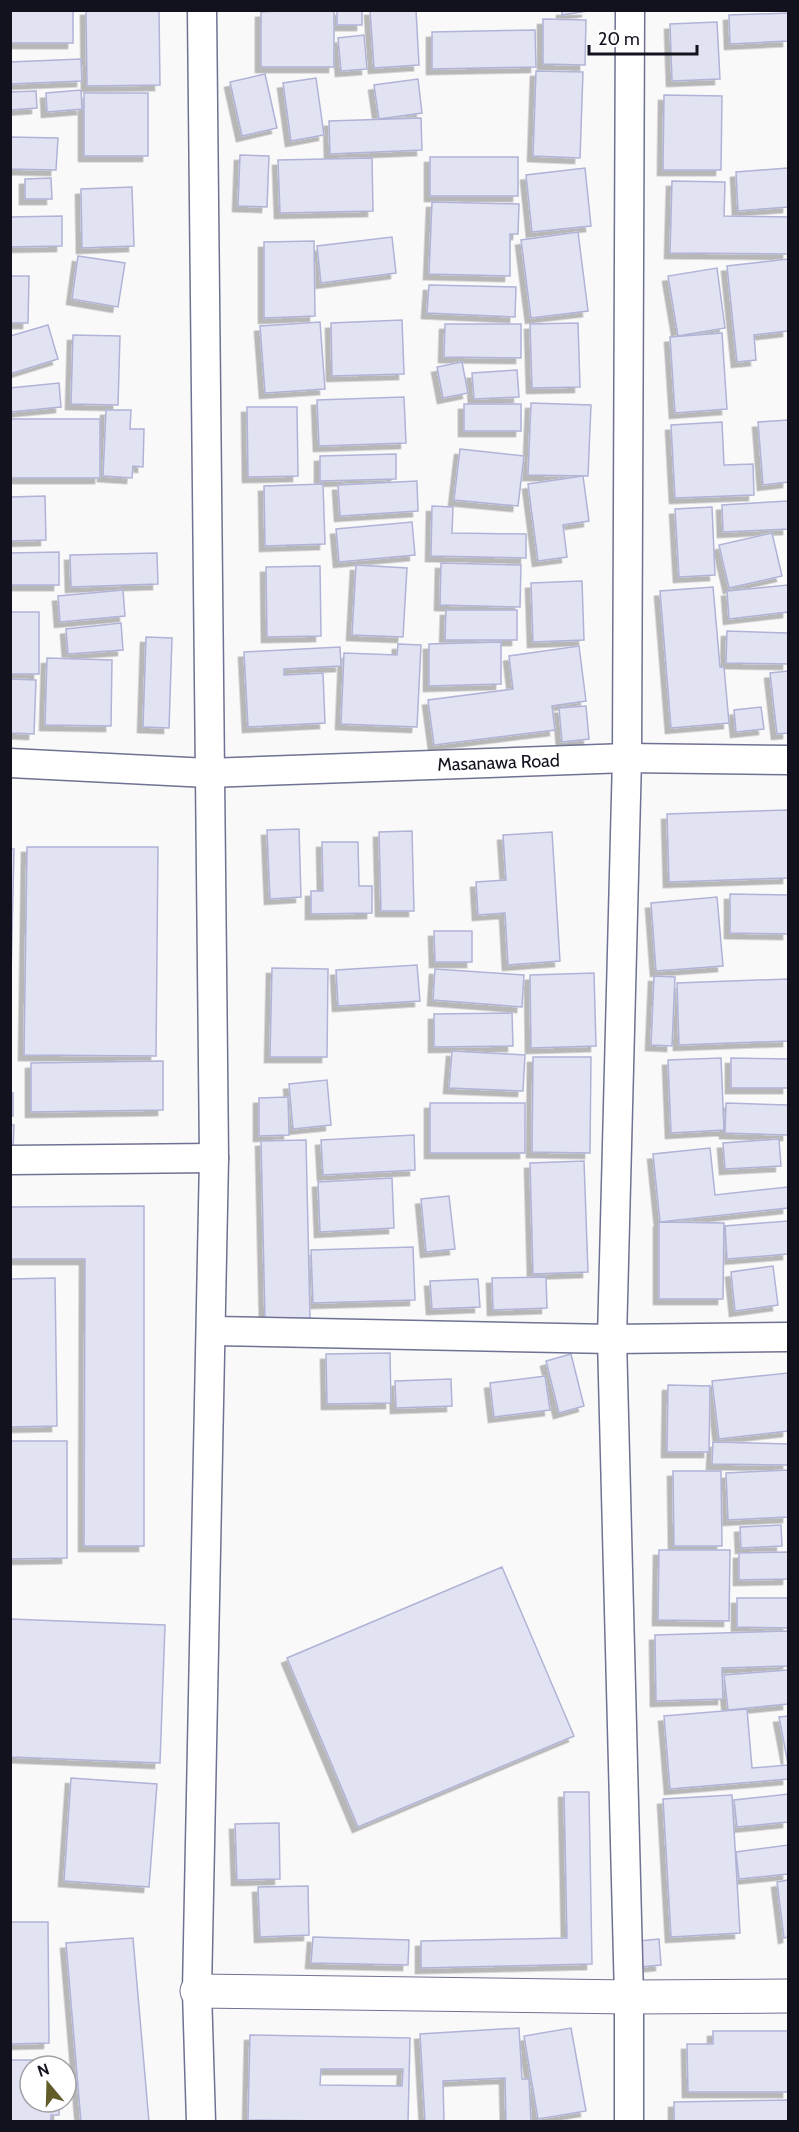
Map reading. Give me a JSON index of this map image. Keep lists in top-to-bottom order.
{
  "streets": {
    "street": ["Masanawa Road"]
  },
  "scale_bar": "20 m",
  "north": "top"
}
